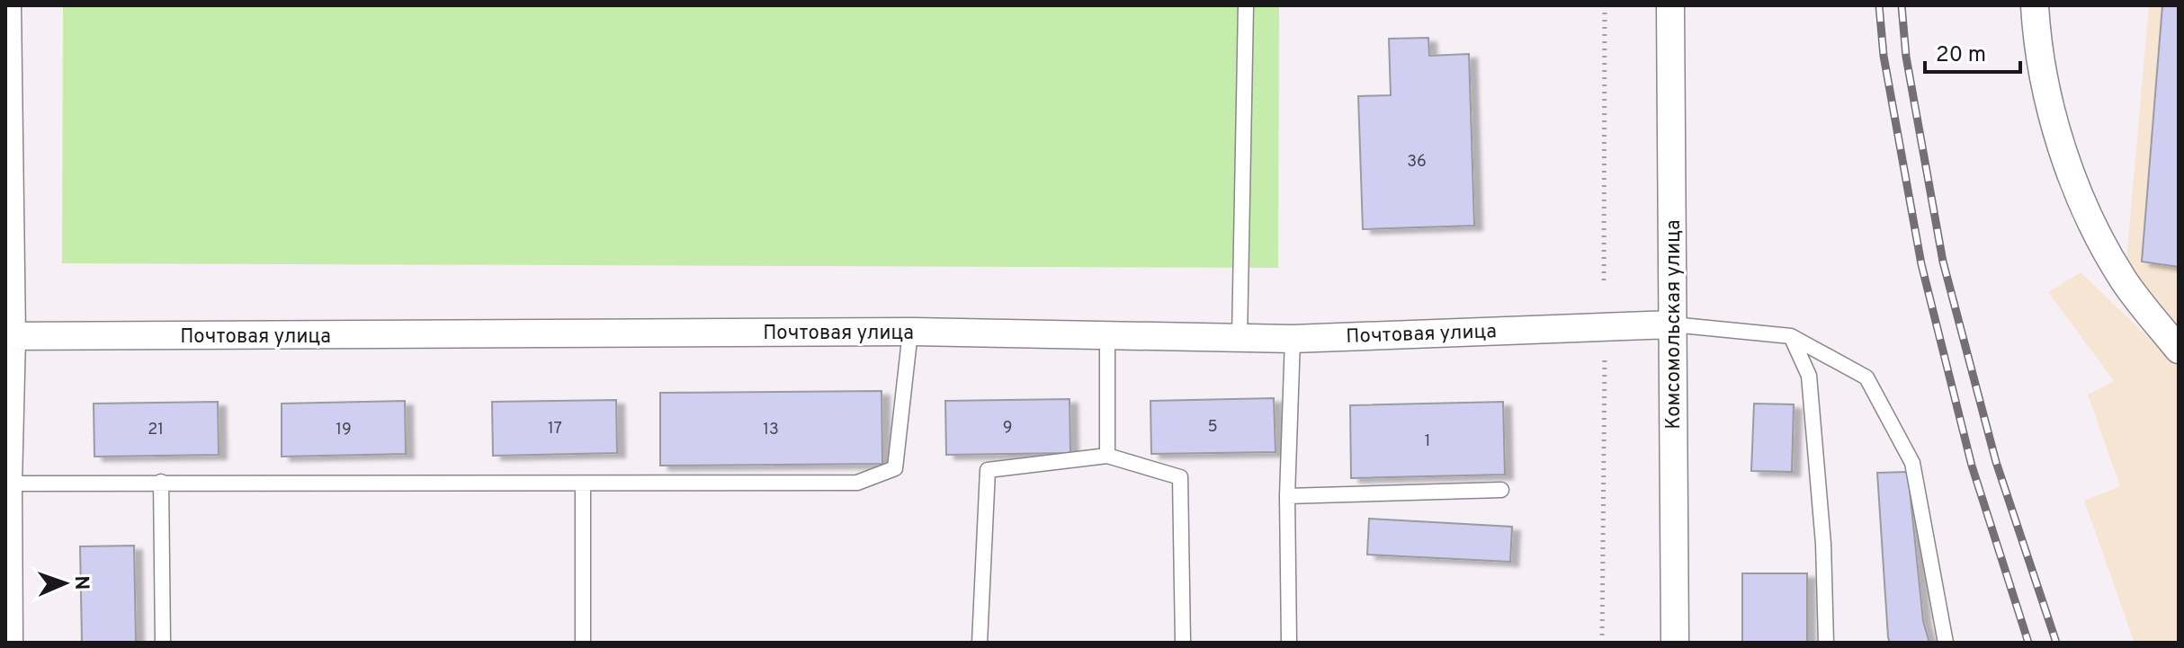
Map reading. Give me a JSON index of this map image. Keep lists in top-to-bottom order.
{
  "streets": {
    "street": ["Комсомольская улица", "Почтовая улица"]
  },
  "crossings": [
    ["Комсомольская улица", "Почтовая улица"]
  ],
  "house_numbers": [
    "36",
    "5",
    "9",
    "17",
    "21",
    "19",
    "13",
    "1"
  ],
  "scale_bar": "20 m",
  "north": "right"
}
